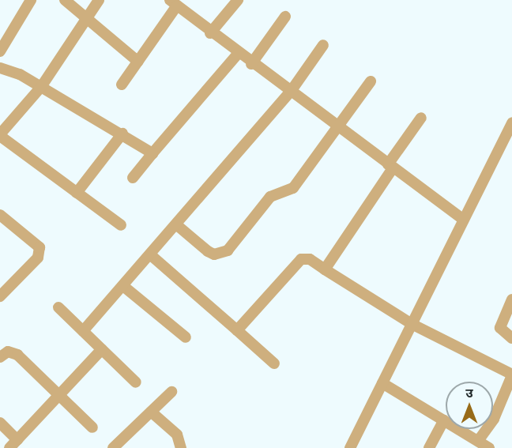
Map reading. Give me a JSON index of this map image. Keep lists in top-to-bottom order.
{
  "north": "top"
}
